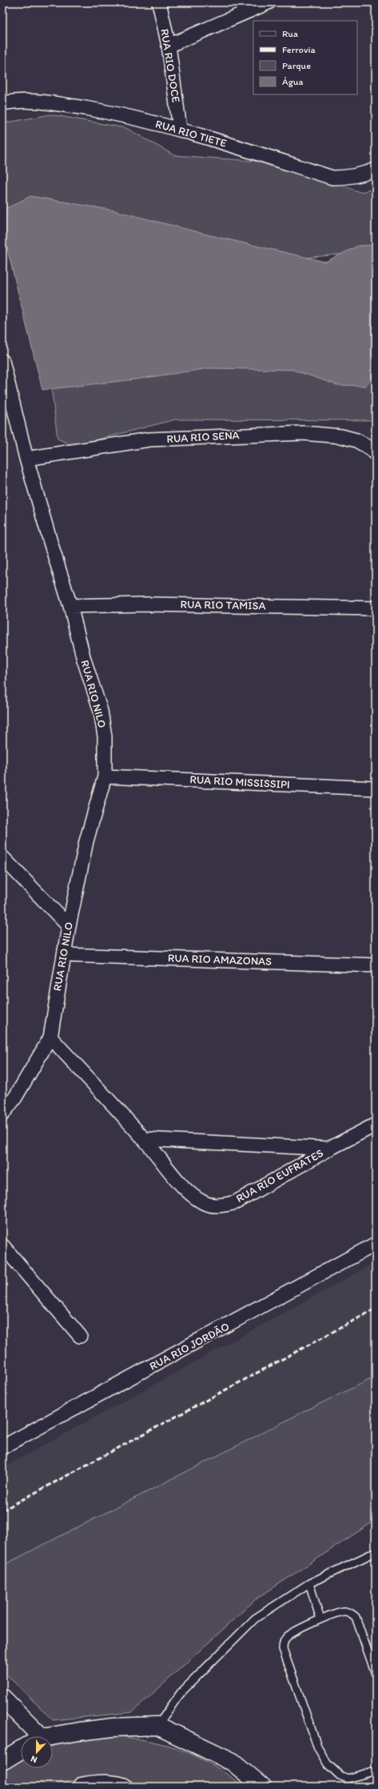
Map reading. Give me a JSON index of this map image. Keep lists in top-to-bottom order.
{
  "streets": {
    "street": [
      "RUA RIO DOCE",
      "RUA RIO TIETE",
      "RUA RIO SENA",
      "RUA RIO TAMISA",
      "RUA RIO NILO",
      "RUA RIO MISSISSIPI",
      "RUA RIO AMAZONAS",
      "RUA RIO EUFRATES",
      "RUA RIO JORDÃO"
    ]
  },
  "crossings": [
    ["RUA RIO DOCE", "RUA RIO TIETE"],
    ["RUA RIO SENA", "RUA RIO NILO"],
    ["RUA RIO TAMISA", "RUA RIO NILO"],
    ["RUA RIO NILO", "RUA RIO MISSISSIPI"],
    ["RUA RIO NILO", "RUA RIO AMAZONAS"],
    ["RUA RIO NILO", "RUA RIO EUFRATES"]
  ],
  "legend": [
    "Rua",
    "Ferrovia",
    "Parque",
    "Água"
  ],
  "north": "bottom"
}
